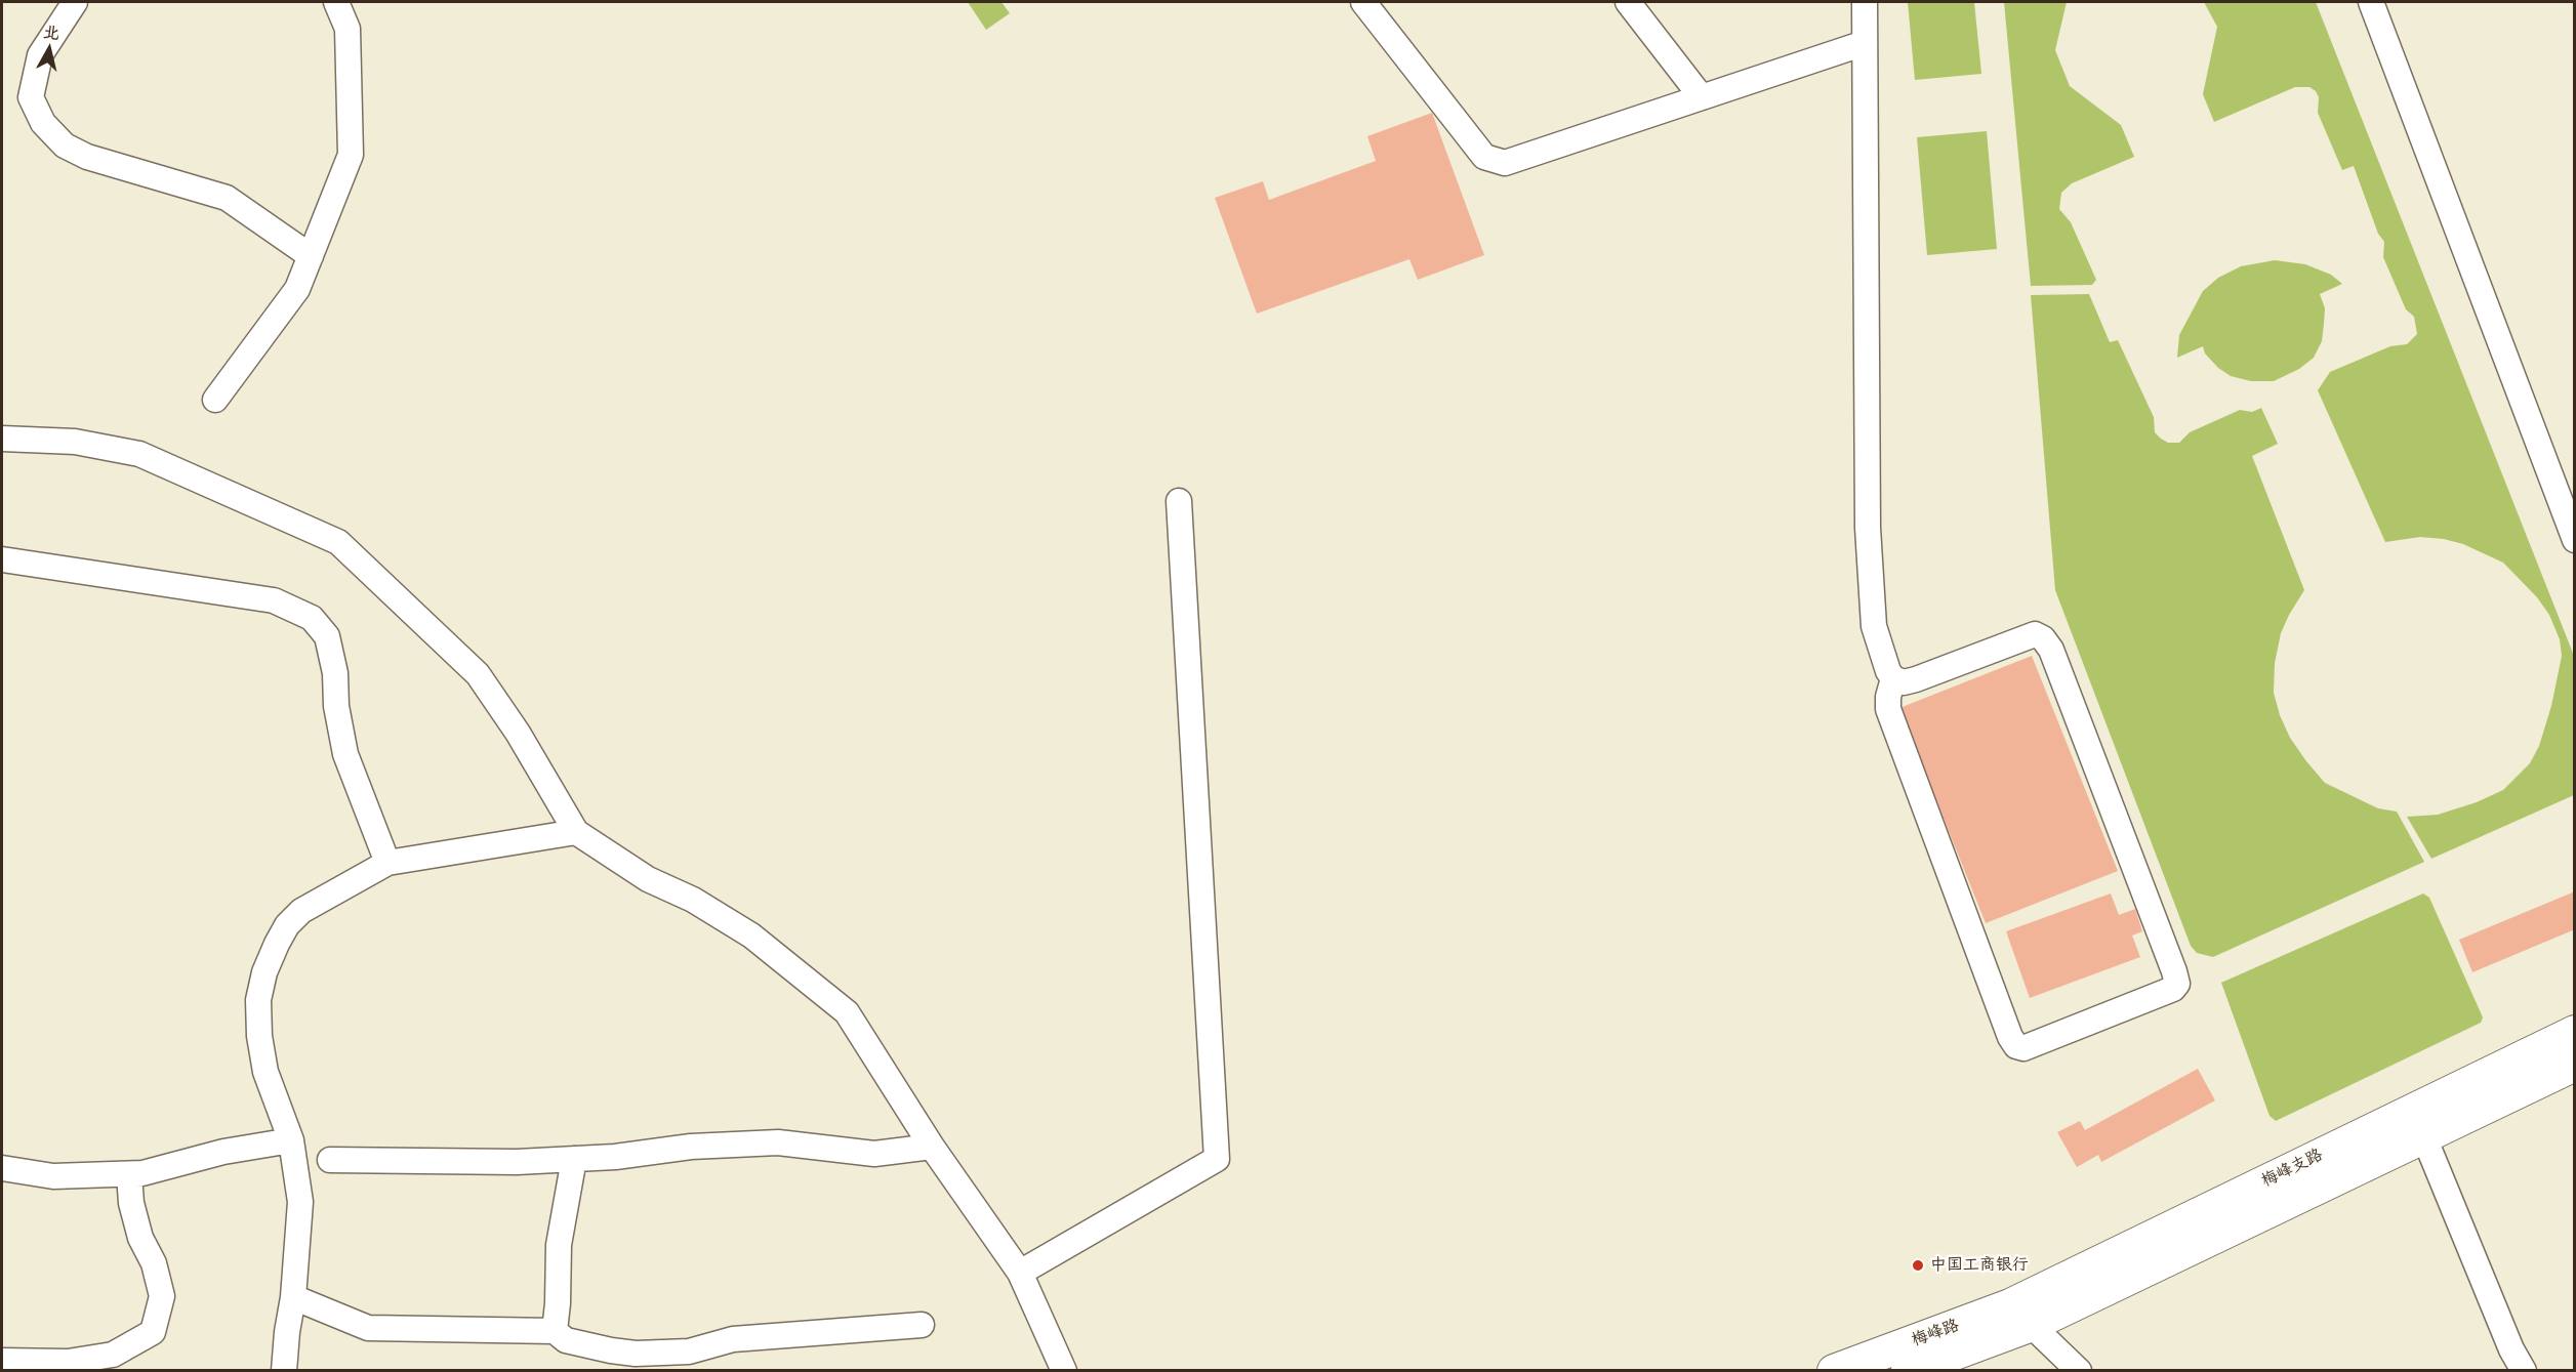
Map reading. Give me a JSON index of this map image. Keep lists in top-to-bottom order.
{
  "streets": {
    "main road": ["梅峰支路", "梅峰路"]
  },
  "crossings": [
    ["梅峰支路", "梅峰路"]
  ],
  "places": ["中国工商银行"],
  "north": "top"
}
